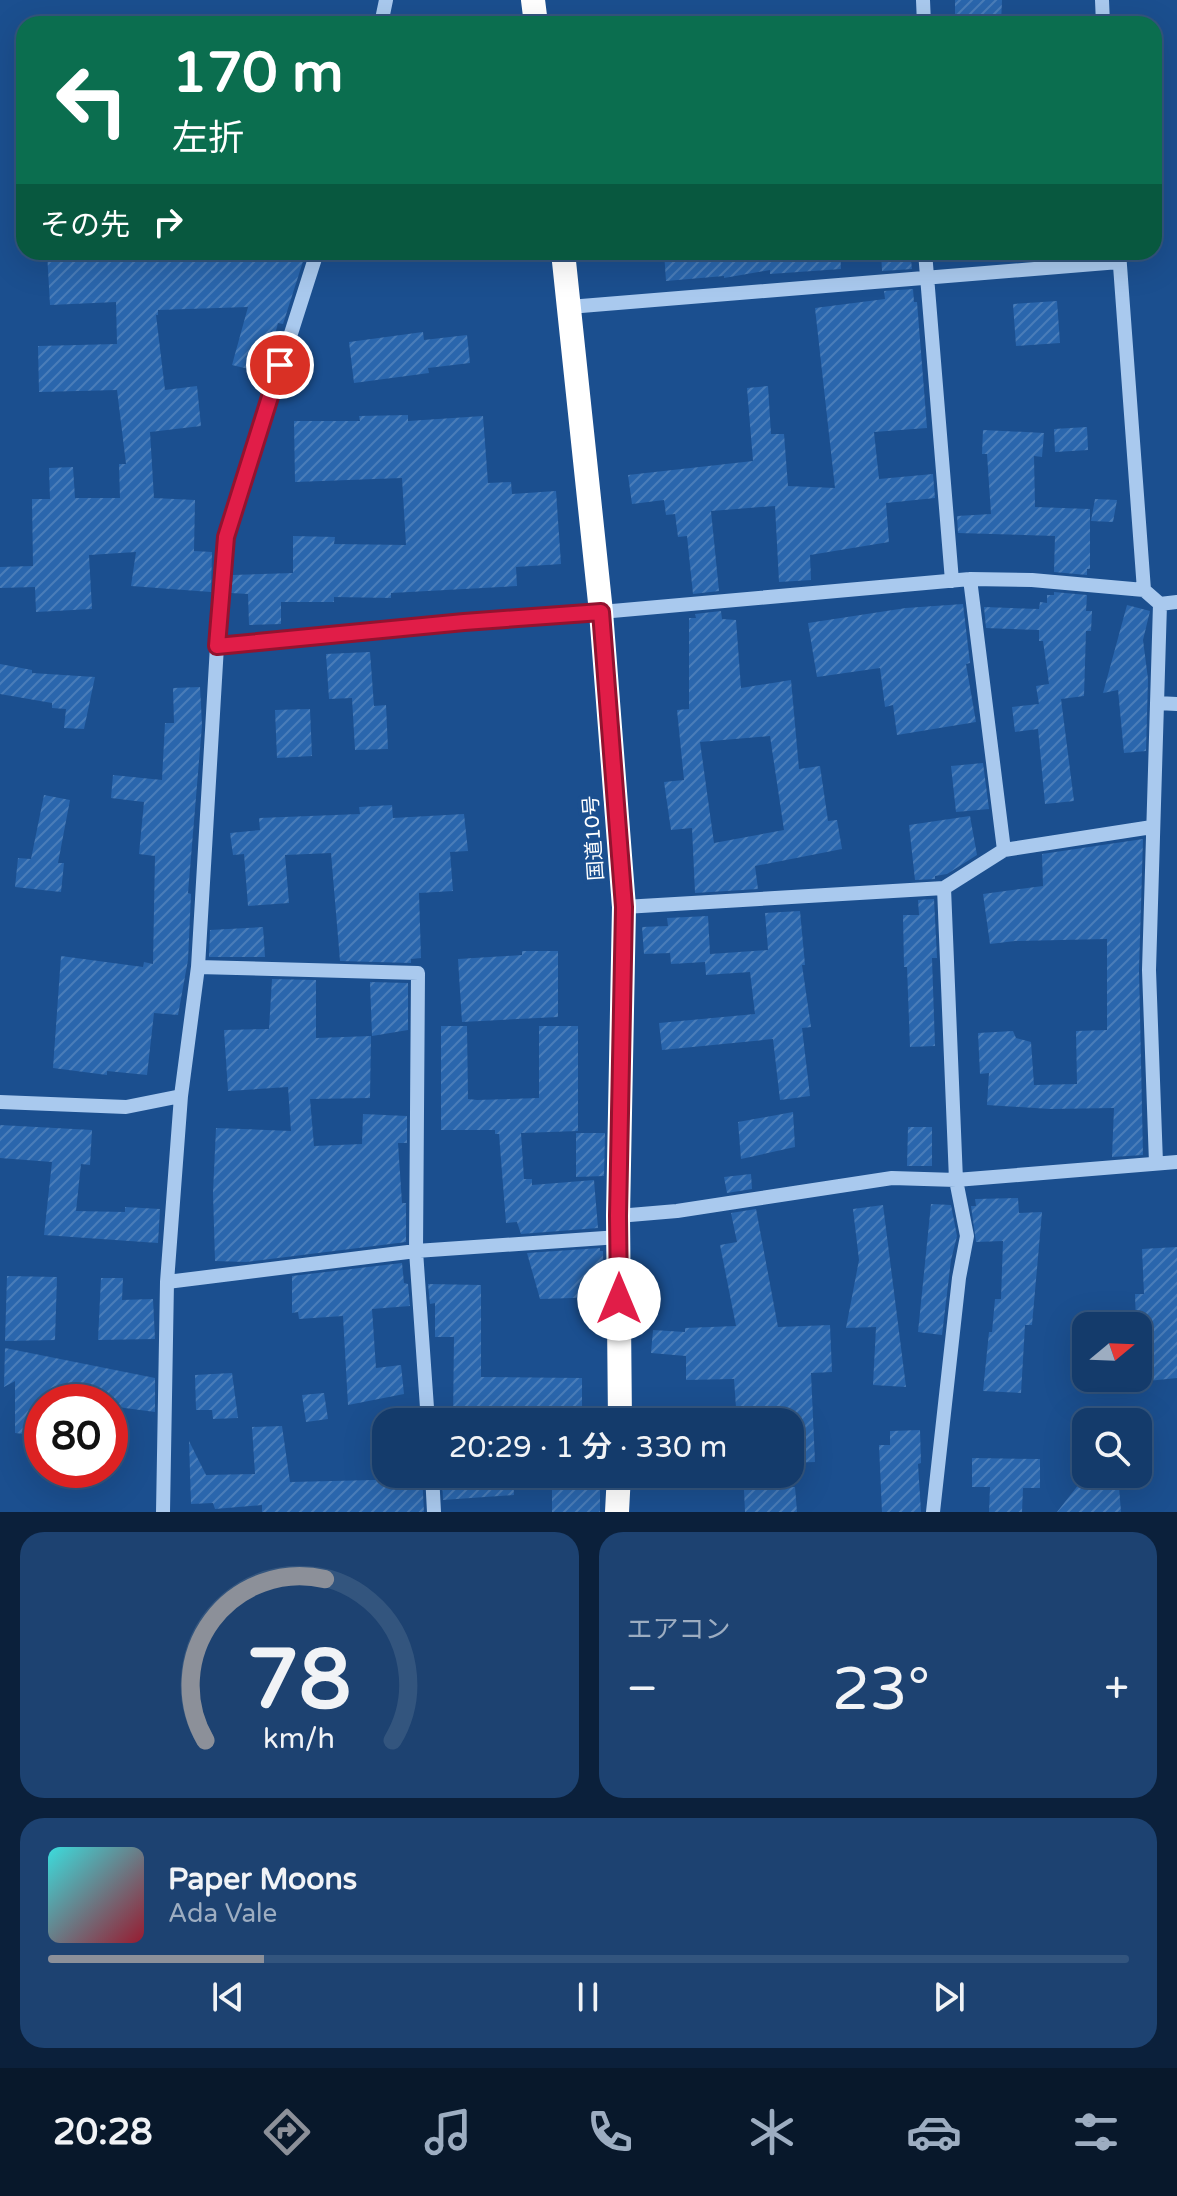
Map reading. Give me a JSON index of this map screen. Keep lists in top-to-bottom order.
{
  "streets": {
    "highway": ["国道10号"]
  },
  "north": "right",
  "page": {
    "turn": ["170 m", "左折"],
    "then": "その先",
    "limit": "80",
    "trip": "20:29 · 1 分 · 330 m",
    "tile": "エアコン",
    "heat": ["−", "23°", "+"],
    "song": ["Paper Moons", "Ada Vale"],
    "tabs": "20:28",
    "gauge": ["78", "km/h"]
  }
}
